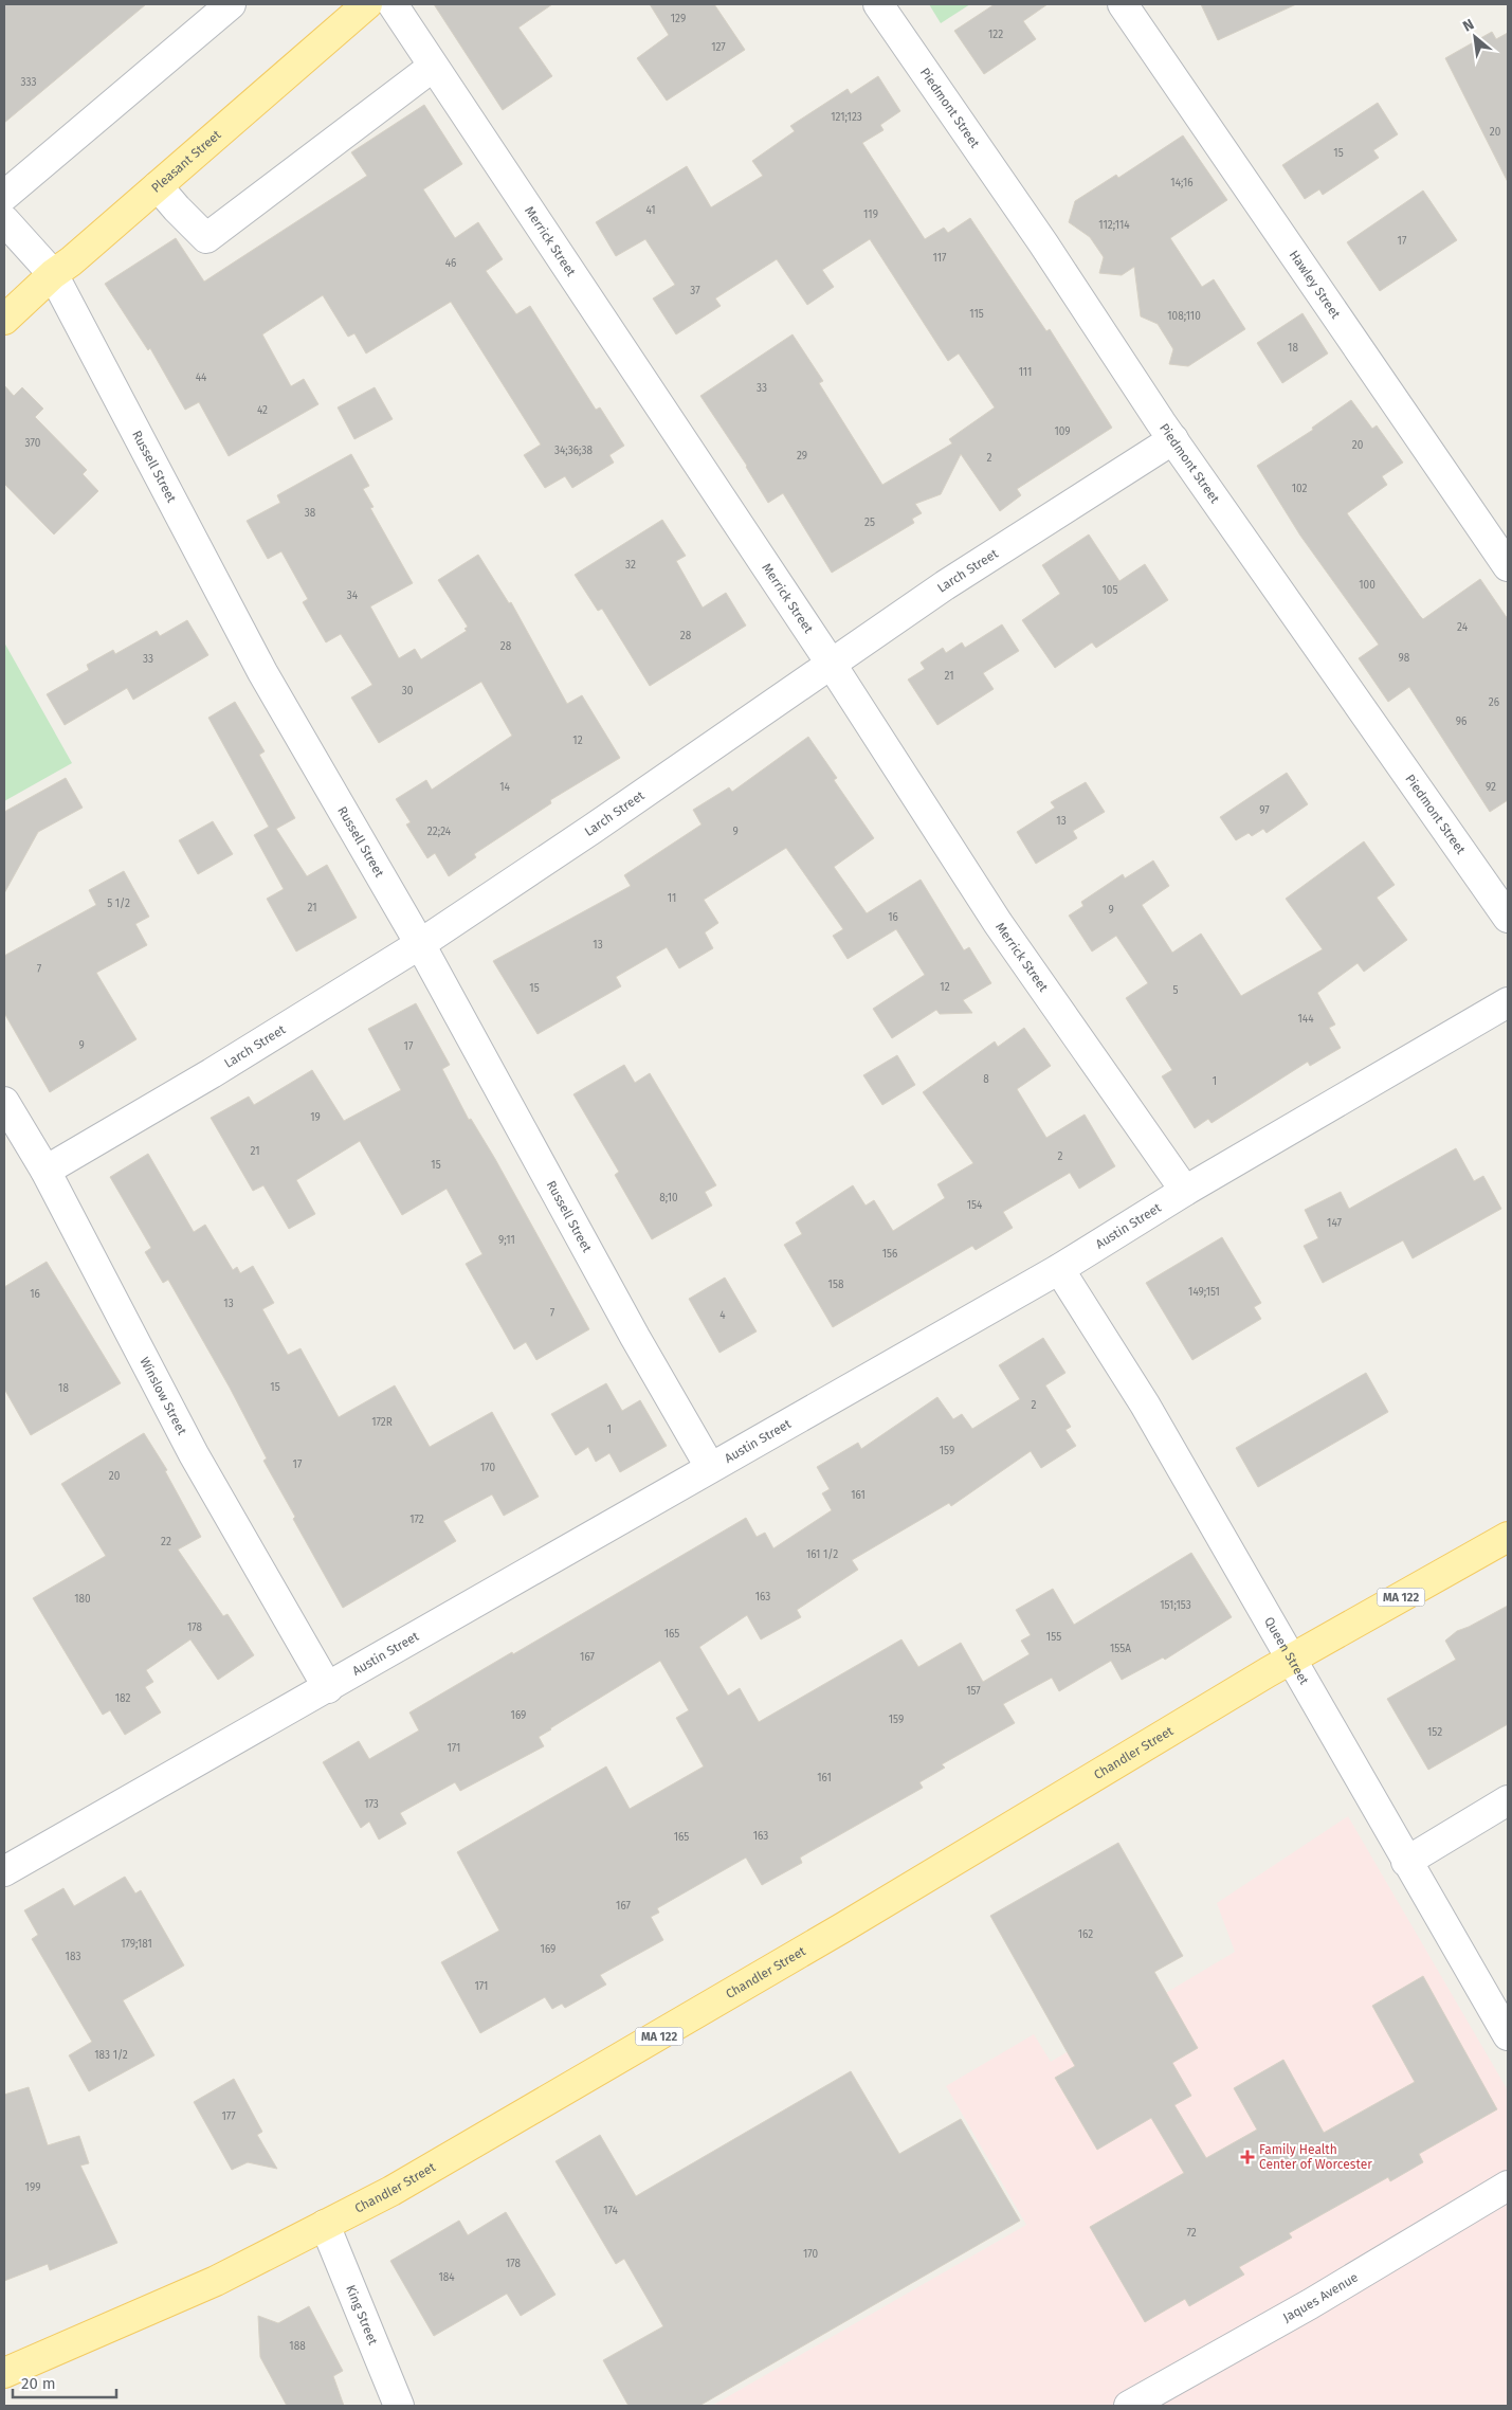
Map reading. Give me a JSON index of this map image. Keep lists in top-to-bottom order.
{
  "streets": {
    "main road": ["Pleasant Street", "MA 122", "Chandler Street"],
    "street": [
      "Piedmont Street",
      "Merrick Street",
      "Hawley Street",
      "Russell Street",
      "Larch Street",
      "Austin Street",
      "Winslow Street",
      "Queen Street",
      "Jaques Avenue",
      "King Street"
    ]
  },
  "crossings": [
    ["Piedmont Street", "Larch Street"],
    ["Pleasant Street", "Russell Street"],
    ["Merrick Street", "Larch Street"],
    ["Merrick Street", "Austin Street"],
    ["Russell Street", "Larch Street"],
    ["Russell Street", "Austin Street"],
    ["Larch Street", "Winslow Street"],
    ["Austin Street", "Winslow Street"],
    ["Austin Street", "Queen Street"],
    ["Queen Street", "Chandler Street"],
    ["Chandler Street", "King Street"]
  ],
  "places": {
    "health": ["Family Health Center of Worcester"]
  },
  "house_numbers": [
    "129",
    "122",
    "127",
    "333",
    "121;123",
    "20",
    "15",
    "14;16",
    "41",
    "119",
    "112;114",
    "17",
    "117",
    "46",
    "37",
    "115",
    "108;110",
    "18",
    "111",
    "44",
    "33",
    "42",
    "109",
    "370",
    "20",
    "34;36;38",
    "29",
    "2",
    "102",
    "38",
    "25",
    "32",
    "100",
    "105",
    "34",
    "24",
    "28",
    "28",
    "98",
    "33",
    "21",
    "30",
    "26",
    "96",
    "12",
    "14",
    "92",
    "97",
    "13",
    "22;24",
    "9",
    "11",
    "5 1/2",
    "21",
    "9",
    "16",
    "13",
    "7",
    "12",
    "15",
    "5",
    "144",
    "9",
    "17",
    "8",
    "1",
    "19",
    "21",
    "2",
    "15",
    "8;10",
    "154",
    "147",
    "9;11",
    "156",
    "158",
    "149;151",
    "16",
    "13",
    "7",
    "4",
    "15",
    "18",
    "2",
    "172R",
    "1",
    "159",
    "17",
    "170",
    "20",
    "161",
    "172",
    "22",
    "161 1/2",
    "163",
    "180",
    "151;153",
    "178",
    "165",
    "155",
    "155A",
    "167",
    "157",
    "182",
    "169",
    "159",
    "152",
    "171",
    "161",
    "173",
    "163",
    "165",
    "167",
    "162",
    "179;181",
    "169",
    "183",
    "171",
    "183 1/2",
    "177",
    "199",
    "174",
    "72",
    "170",
    "178",
    "184",
    "188"
  ],
  "scale_bar": "20 m",
  "north": "top left"
}
